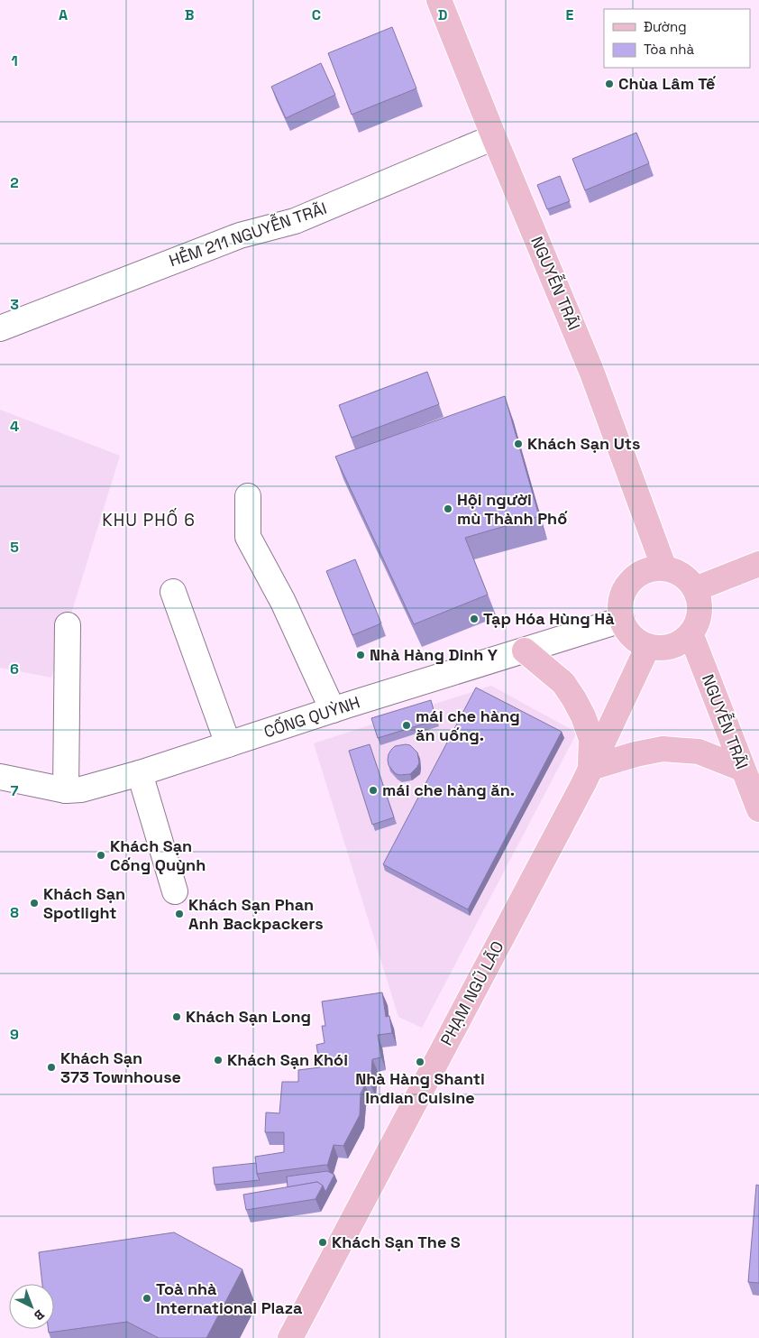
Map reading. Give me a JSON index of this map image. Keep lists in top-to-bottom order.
{
  "streets": {
    "main road": ["NGUYỄN TRÃI", "PHẠM NGŨ LÃO"],
    "street": ["HẺM 211 NGUYỄN TRÃI", "CỐNG QUỲNH"]
  },
  "crossings": [
    ["HẺM 211 NGUYỄN TRÃI", "NGUYỄN TRÃI"],
    ["NGUYỄN TRÃI", "CỐNG QUỲNH"],
    ["NGUYỄN TRÃI", "PHẠM NGŨ LÃO"],
    ["CỐNG QUỲNH", "PHẠM NGŨ LÃO"]
  ],
  "districts": ["KHU PHỐ 6"],
  "places": [
    "Chùa Lâm Tế",
    "Khách Sạn Uts",
    "Hội người mù Thành Phố",
    "Tạp Hóa Hùng Hà",
    "Nhà Hàng Dinh Y",
    "mái che hàng ăn uống.",
    "mái che hàng ăn.",
    "Khách Sạn Cống Quỳnh",
    "Khách Sạn Spotlight",
    "Khách Sạn Phan Anh Backpackers",
    "Khách Sạn Long",
    "Khách Sạn Khói",
    "Nhà Hàng Shanti Indian Cuisine",
    "Khách Sạn 373 Townhouse",
    "Khách Sạn The S",
    "Toà nhà International Plaza"
  ],
  "legend": ["Đường", "Tòa nhà"],
  "north": "bottom right",
  "grid": {
    "columns": [
      "A",
      "B",
      "C",
      "D",
      "E"
    ],
    "rows": [
      "1",
      "2",
      "3",
      "4",
      "5",
      "6",
      "7",
      "8",
      "9"
    ]
  }
}
